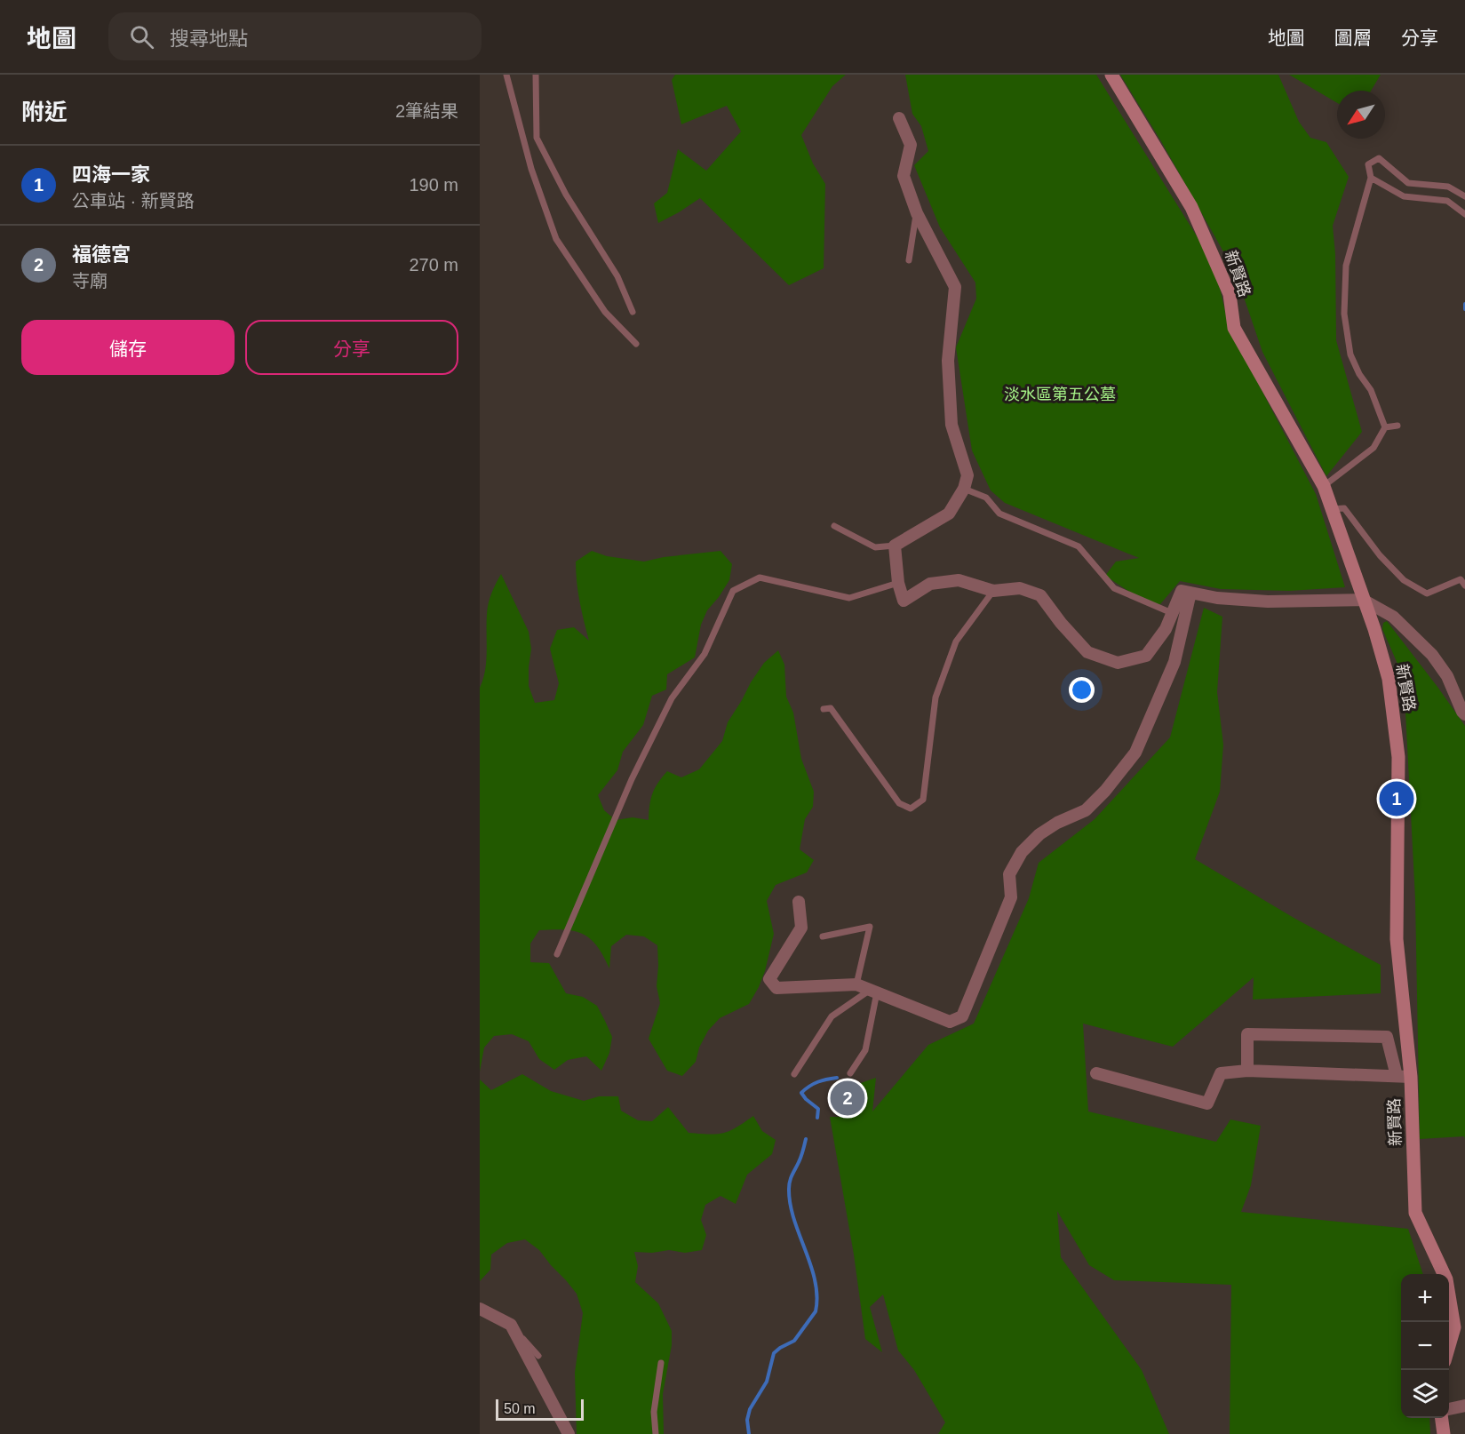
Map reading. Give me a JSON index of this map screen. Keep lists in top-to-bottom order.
{
  "streets": {
    "street": ["新賢路"]
  },
  "parks": ["淡水區第五公墓"],
  "scale_bar": "50 m",
  "north": "bottom left",
  "page": {
    "header": "地圖",
    "search": "搜尋地點",
    "nav": ["地圖", "圖層", "分享"],
    "heading": ["附近", "2筆結果"],
    "list": [
      {
        "mark": "1",
        "name": "四海一家",
        "note": "公車站 · 新賢路",
        "value": "190 m"
      },
      {
        "mark": "2",
        "name": "福德宮",
        "note": "寺廟",
        "value": "270 m"
      }
    ],
    "buttons": ["儲存", "分享"],
    "pins": ["1", "2"],
    "map_buttons": ["+", "−"],
    "scale": "50 m"
  }
}
